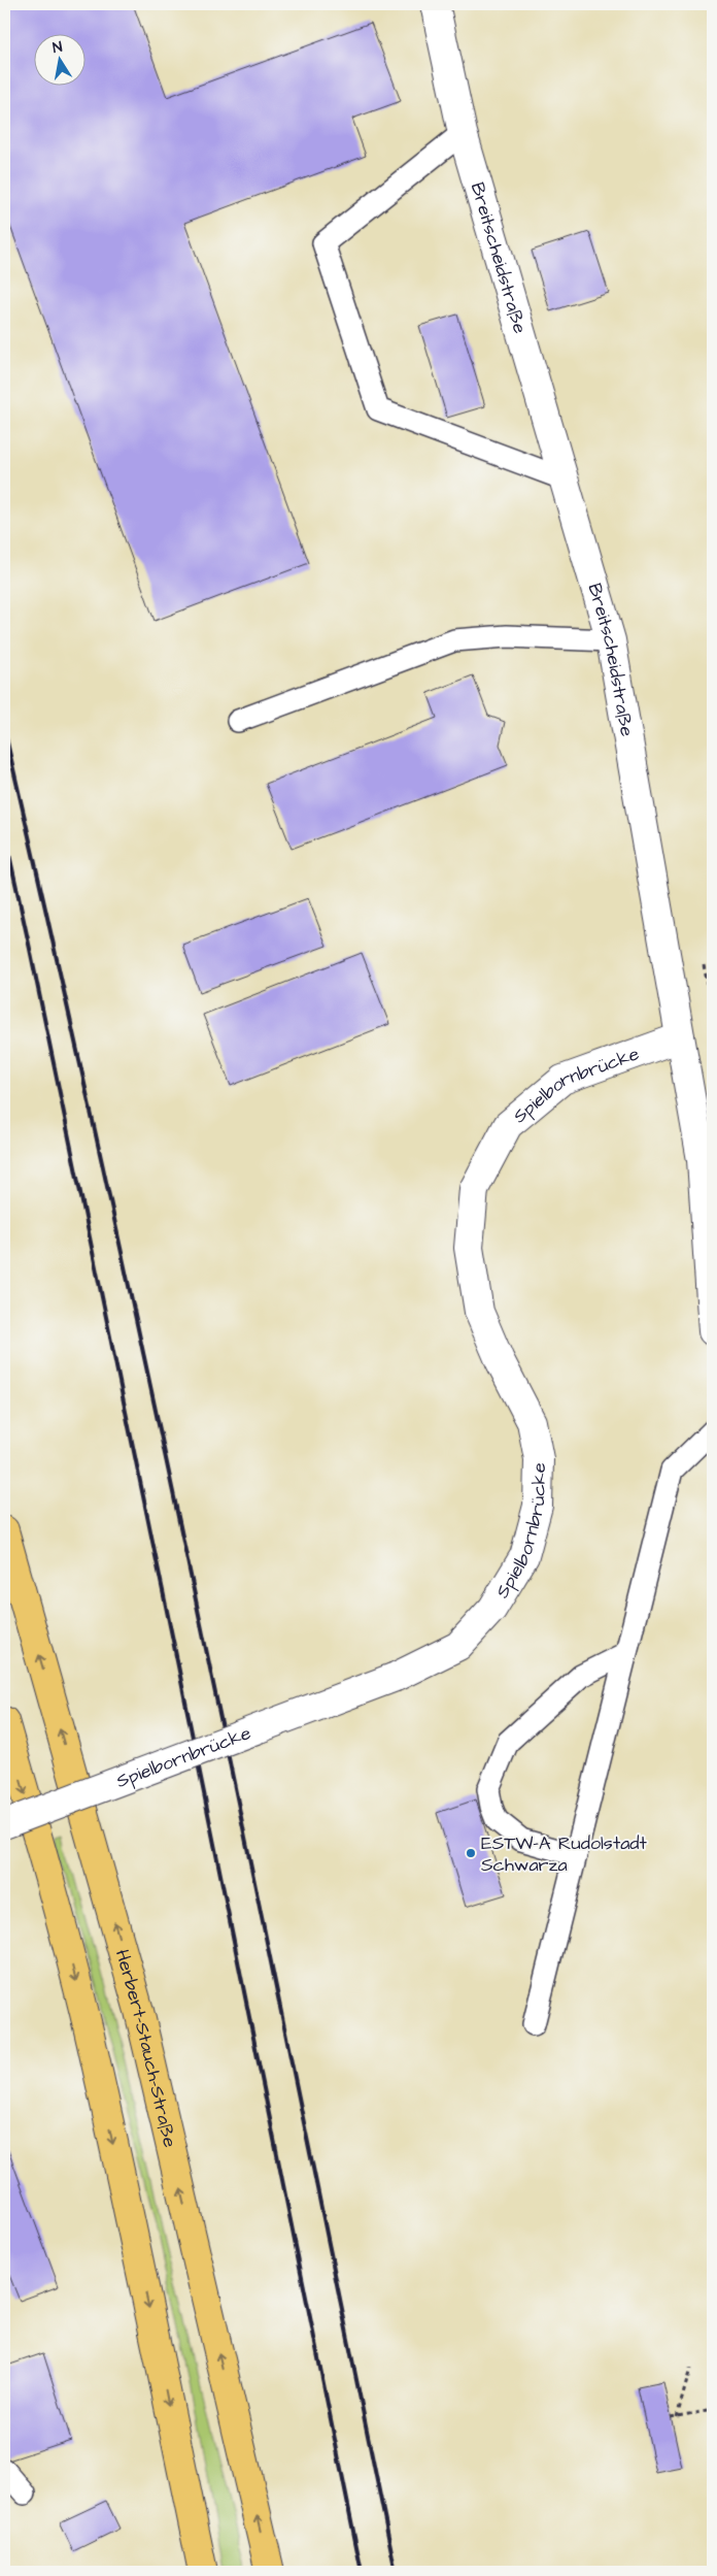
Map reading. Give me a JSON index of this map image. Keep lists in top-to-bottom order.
{
  "streets": {
    "main road": ["Herbert-Stauch-Straße"],
    "street": ["Breitscheidstraße", "Spielbornbrücke"]
  },
  "crossings": [
    ["Breitscheidstraße", "Spielbornbrücke"]
  ],
  "places": ["ESTW-A Rudolstadt Schwarza"],
  "north": "top"
}
